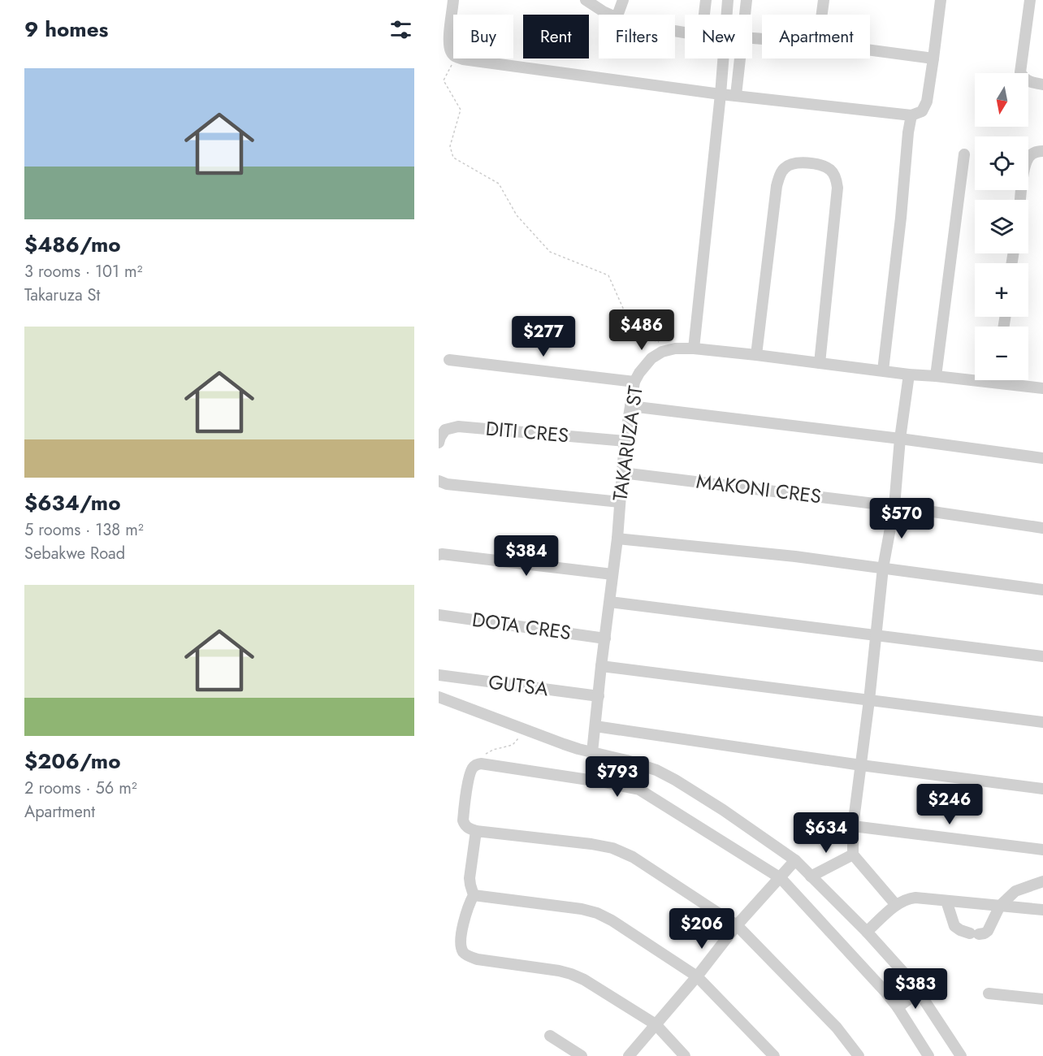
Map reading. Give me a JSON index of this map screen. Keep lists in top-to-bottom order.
{
  "streets": {
    "street": [
      "DITI CRES",
      "TAKARUZA ST",
      "MAKONI CRES",
      "DOTA CRES",
      "GUTSA"
    ]
  },
  "crossings": [
    ["DITI CRES", "TAKARUZA ST"],
    ["TAKARUZA ST", "MAKONI CRES"],
    ["TAKARUZA ST", "DOTA CRES"],
    ["TAKARUZA ST", "GUTSA"]
  ],
  "north": "bottom",
  "page": {
    "heading": "9 homes",
    "chip": [
      "Buy",
      "Rent",
      "Filters",
      "New",
      "Apartment"
    ],
    "list": [
      {
        "name": "$486/mo",
        "note": "3 rooms · 101 m² · Takaruza St"
      },
      {
        "name": "$634/mo",
        "note": "5 rooms · 138 m² · Sebakwe Road"
      },
      {
        "name": "$206/mo",
        "note": "2 rooms · 56 m² · Apartment"
      }
    ],
    "map_buttons": ["+", "−"],
    "price": [
      "$486",
      "$277",
      "$570",
      "$384",
      "$793",
      "$246",
      "$634",
      "$206",
      "$383"
    ]
  }
}
